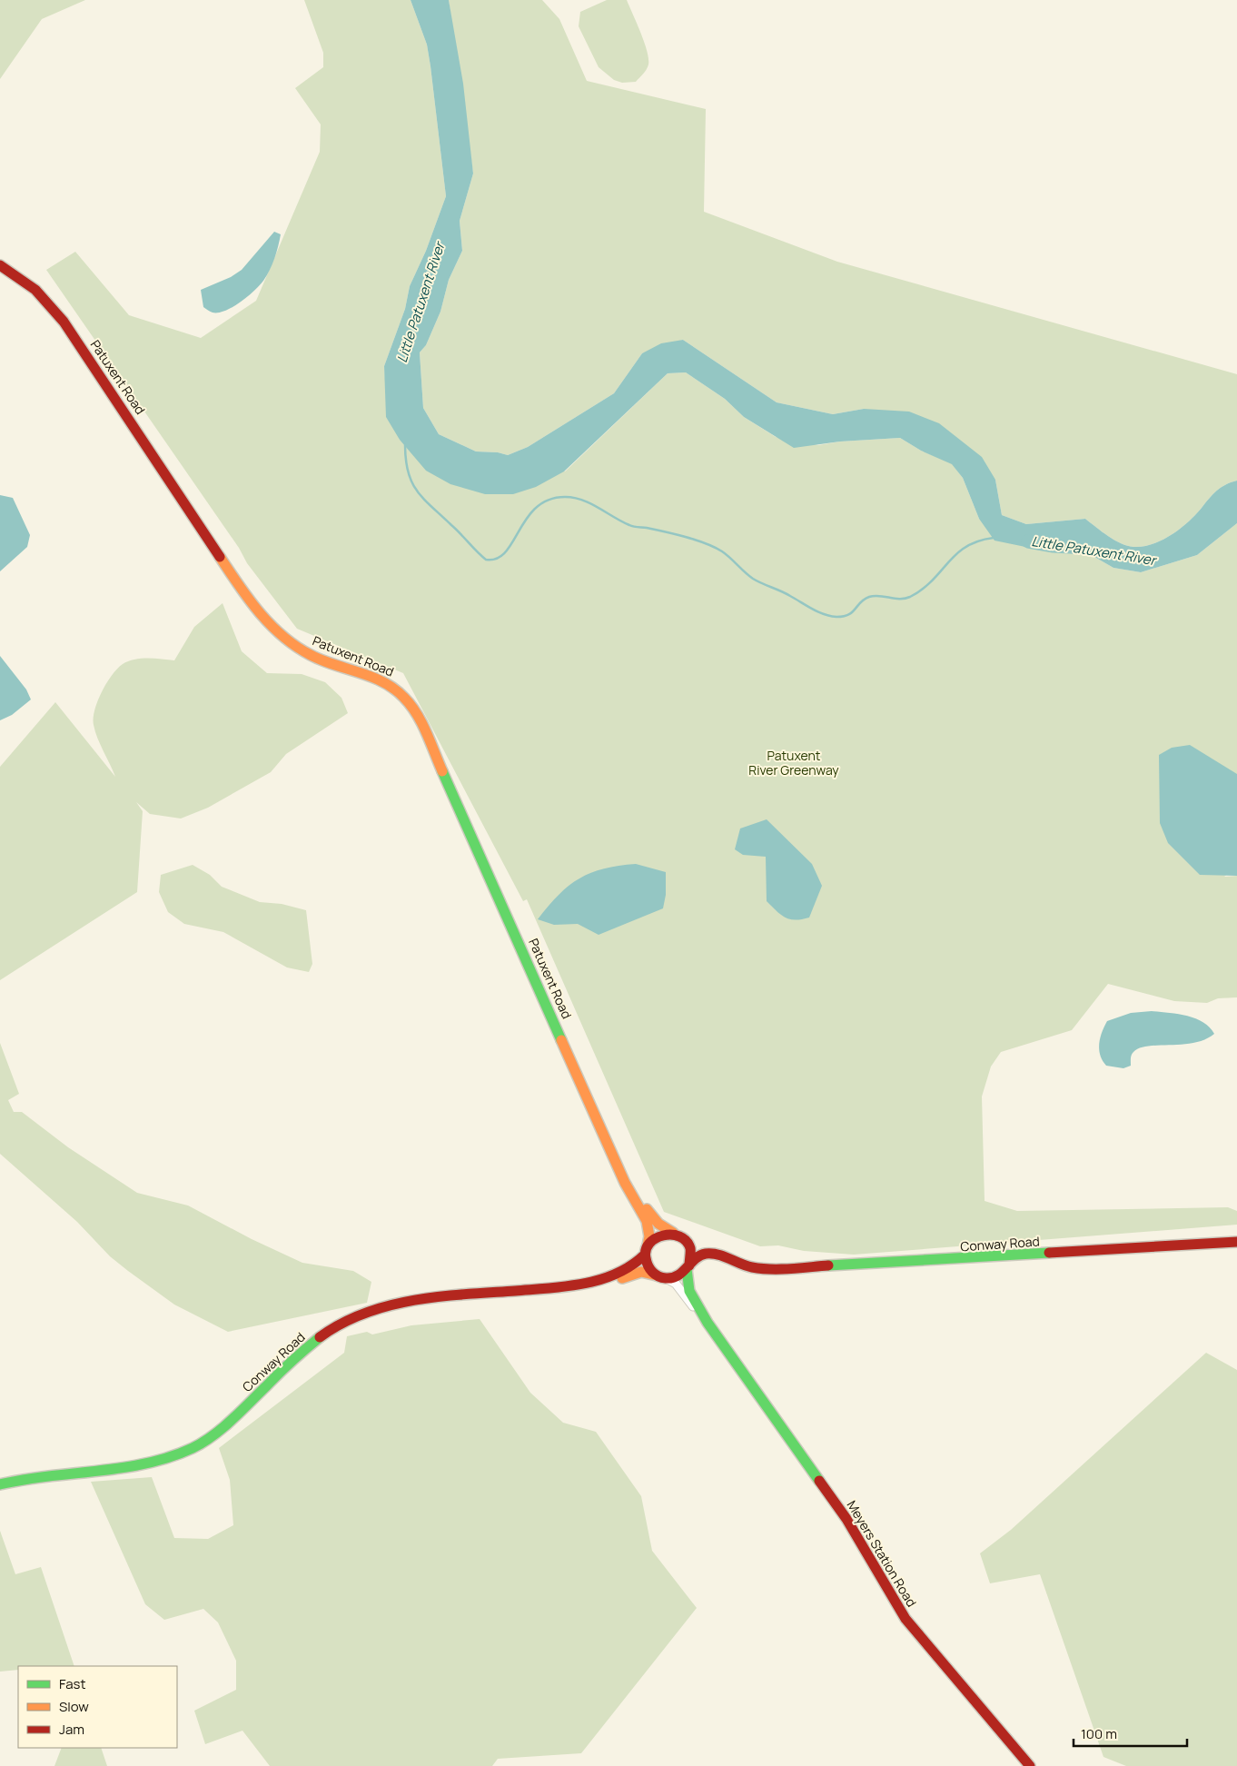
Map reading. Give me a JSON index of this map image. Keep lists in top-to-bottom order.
{
  "streets": {
    "street": ["Patuxent Road", "Conway Road", "Meyers Station Road"]
  },
  "crossings": [
    ["Patuxent Road", "Conway Road"],
    ["Patuxent Road", "Meyers Station Road"],
    ["Conway Road", "Meyers Station Road"]
  ],
  "water": ["Little Patuxent River"],
  "parks": ["Patuxent River Greenway"],
  "legend": ["Fast", "Slow", "Jam"],
  "scale_bar": "100 m"
}
